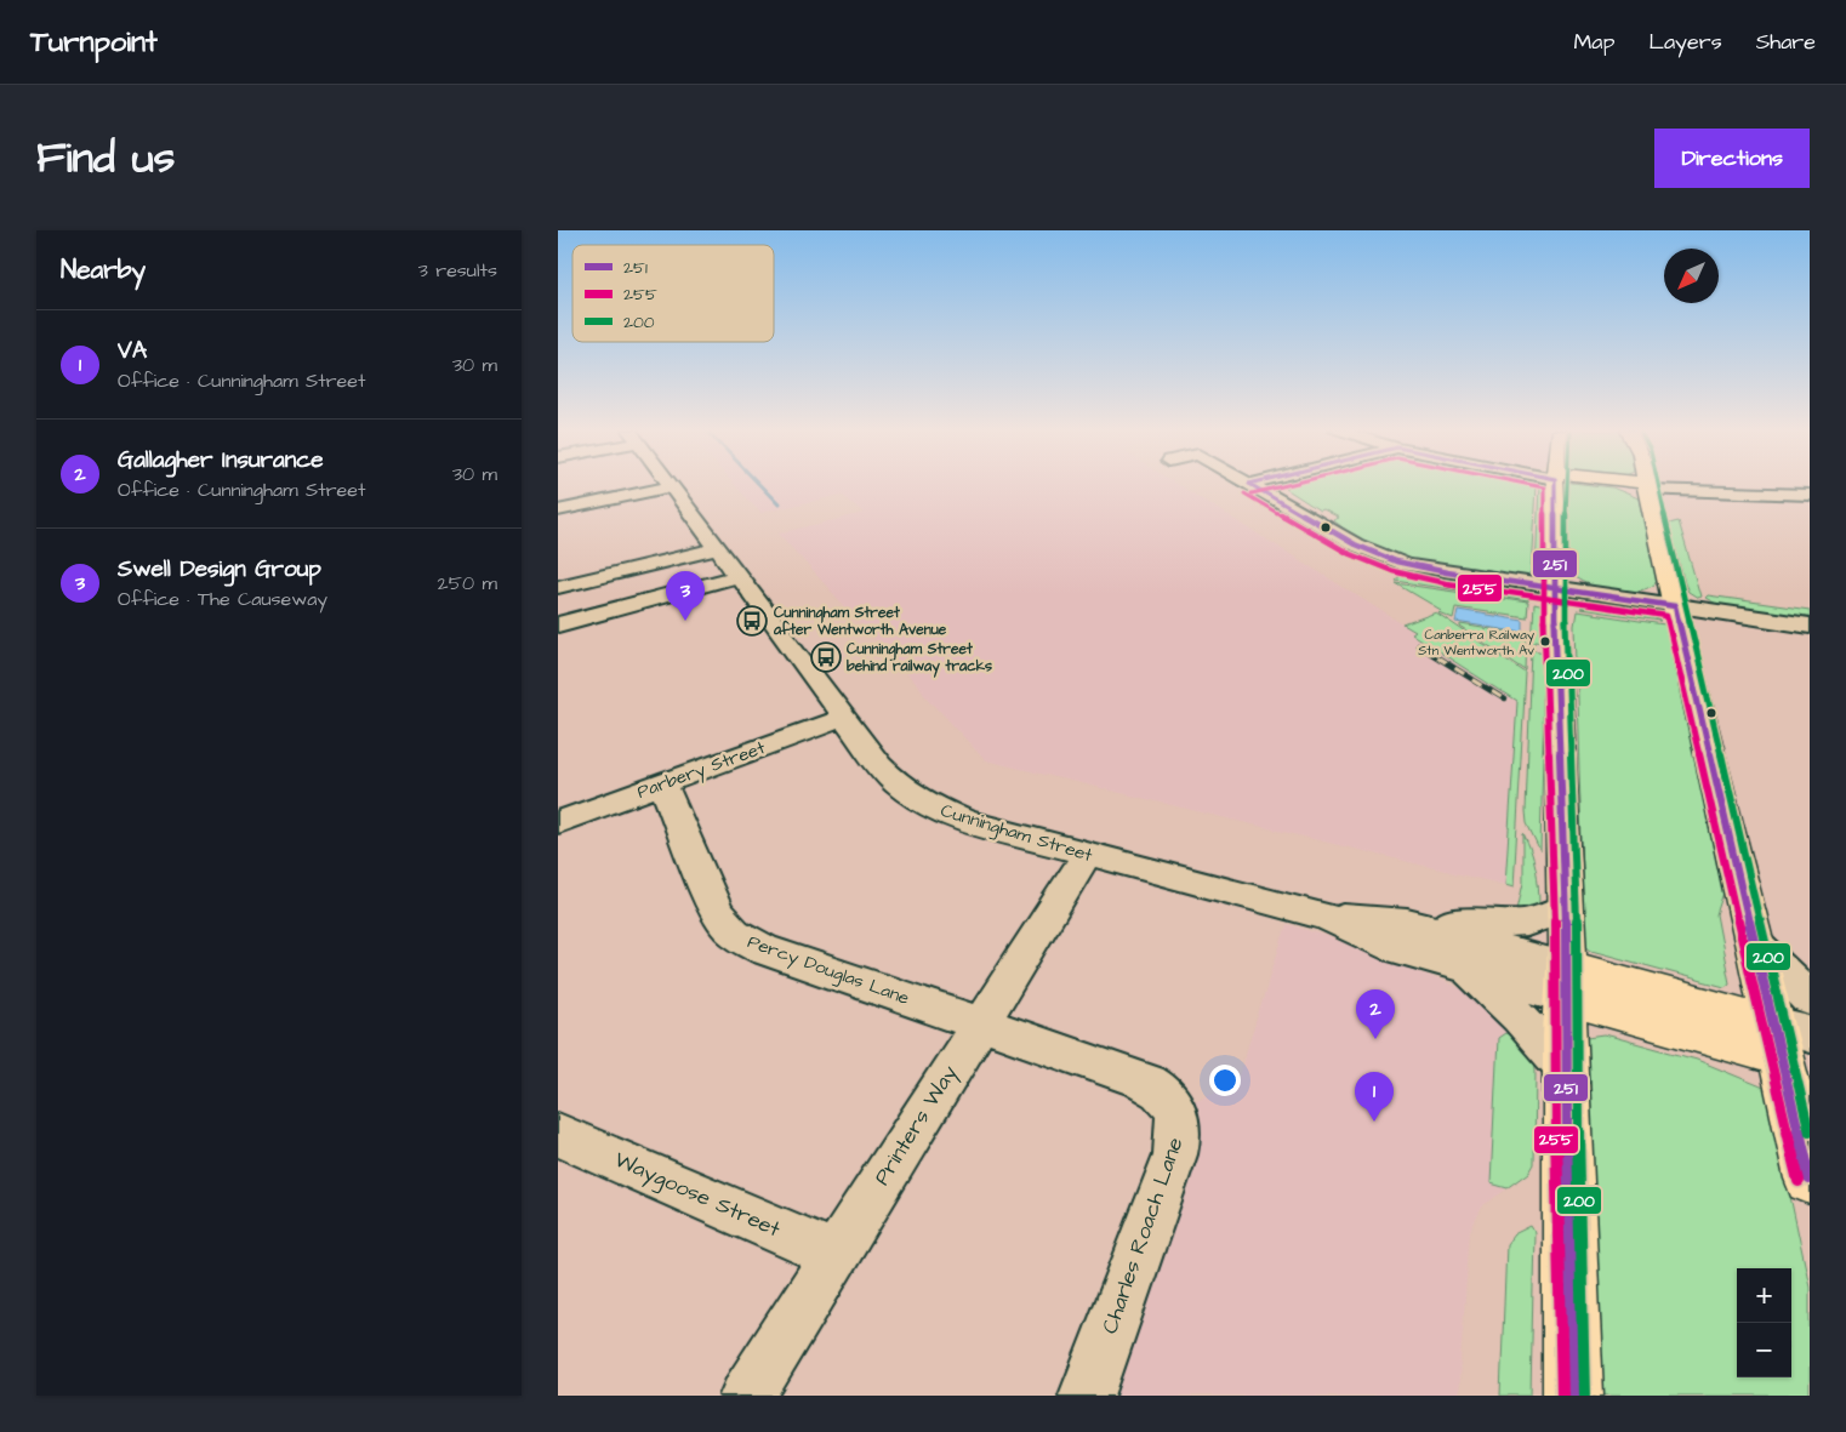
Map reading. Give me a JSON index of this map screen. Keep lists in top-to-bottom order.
{
  "streets": {
    "main road": ["Cunningham Street"],
    "street": [
      "Parbery Street",
      "Percy Douglas Lane",
      "Printers Way",
      "Waygoose Street",
      "Charles Roach Lane"
    ]
  },
  "crossings": [
    ["Parbery Street", "Cunningham Street"],
    ["Parbery Street", "Percy Douglas Lane"],
    ["Cunningham Street", "Printers Way"],
    ["Percy Douglas Lane", "Printers Way"],
    ["Percy Douglas Lane", "Charles Roach Lane"],
    ["Printers Way", "Waygoose Street"],
    ["Printers Way", "Charles Roach Lane"]
  ],
  "places": {
    "bus stop": ["Cunningham Street after Wentworth Avenue", "Cunningham Street behind railway tracks"],
    "other": ["Canberra Railway Stn Wentworth Av"]
  },
  "lines": ["transit line 251", "transit line 255", "transit line 200"],
  "legend": ["251", "255", "200"],
  "north": "bottom left",
  "page": {
    "header": "Turnpoint",
    "nav": ["Map", "Layers", "Share"],
    "title": "Find us",
    "buttons": "Directions",
    "heading": ["Nearby", "3 results"],
    "list": [
      {
        "mark": "1",
        "name": "VA",
        "note": "Office · Cunningham Street",
        "value": "30 m"
      },
      {
        "mark": "2",
        "name": "Gallagher Insurance",
        "note": "Office · Cunningham Street",
        "value": "30 m"
      },
      {
        "mark": "3",
        "name": "Swell Design Group",
        "note": "Office · The Causeway",
        "value": "250 m"
      }
    ],
    "pins": ["3", "2", "1"],
    "map_buttons": ["+", "−"]
  }
}
